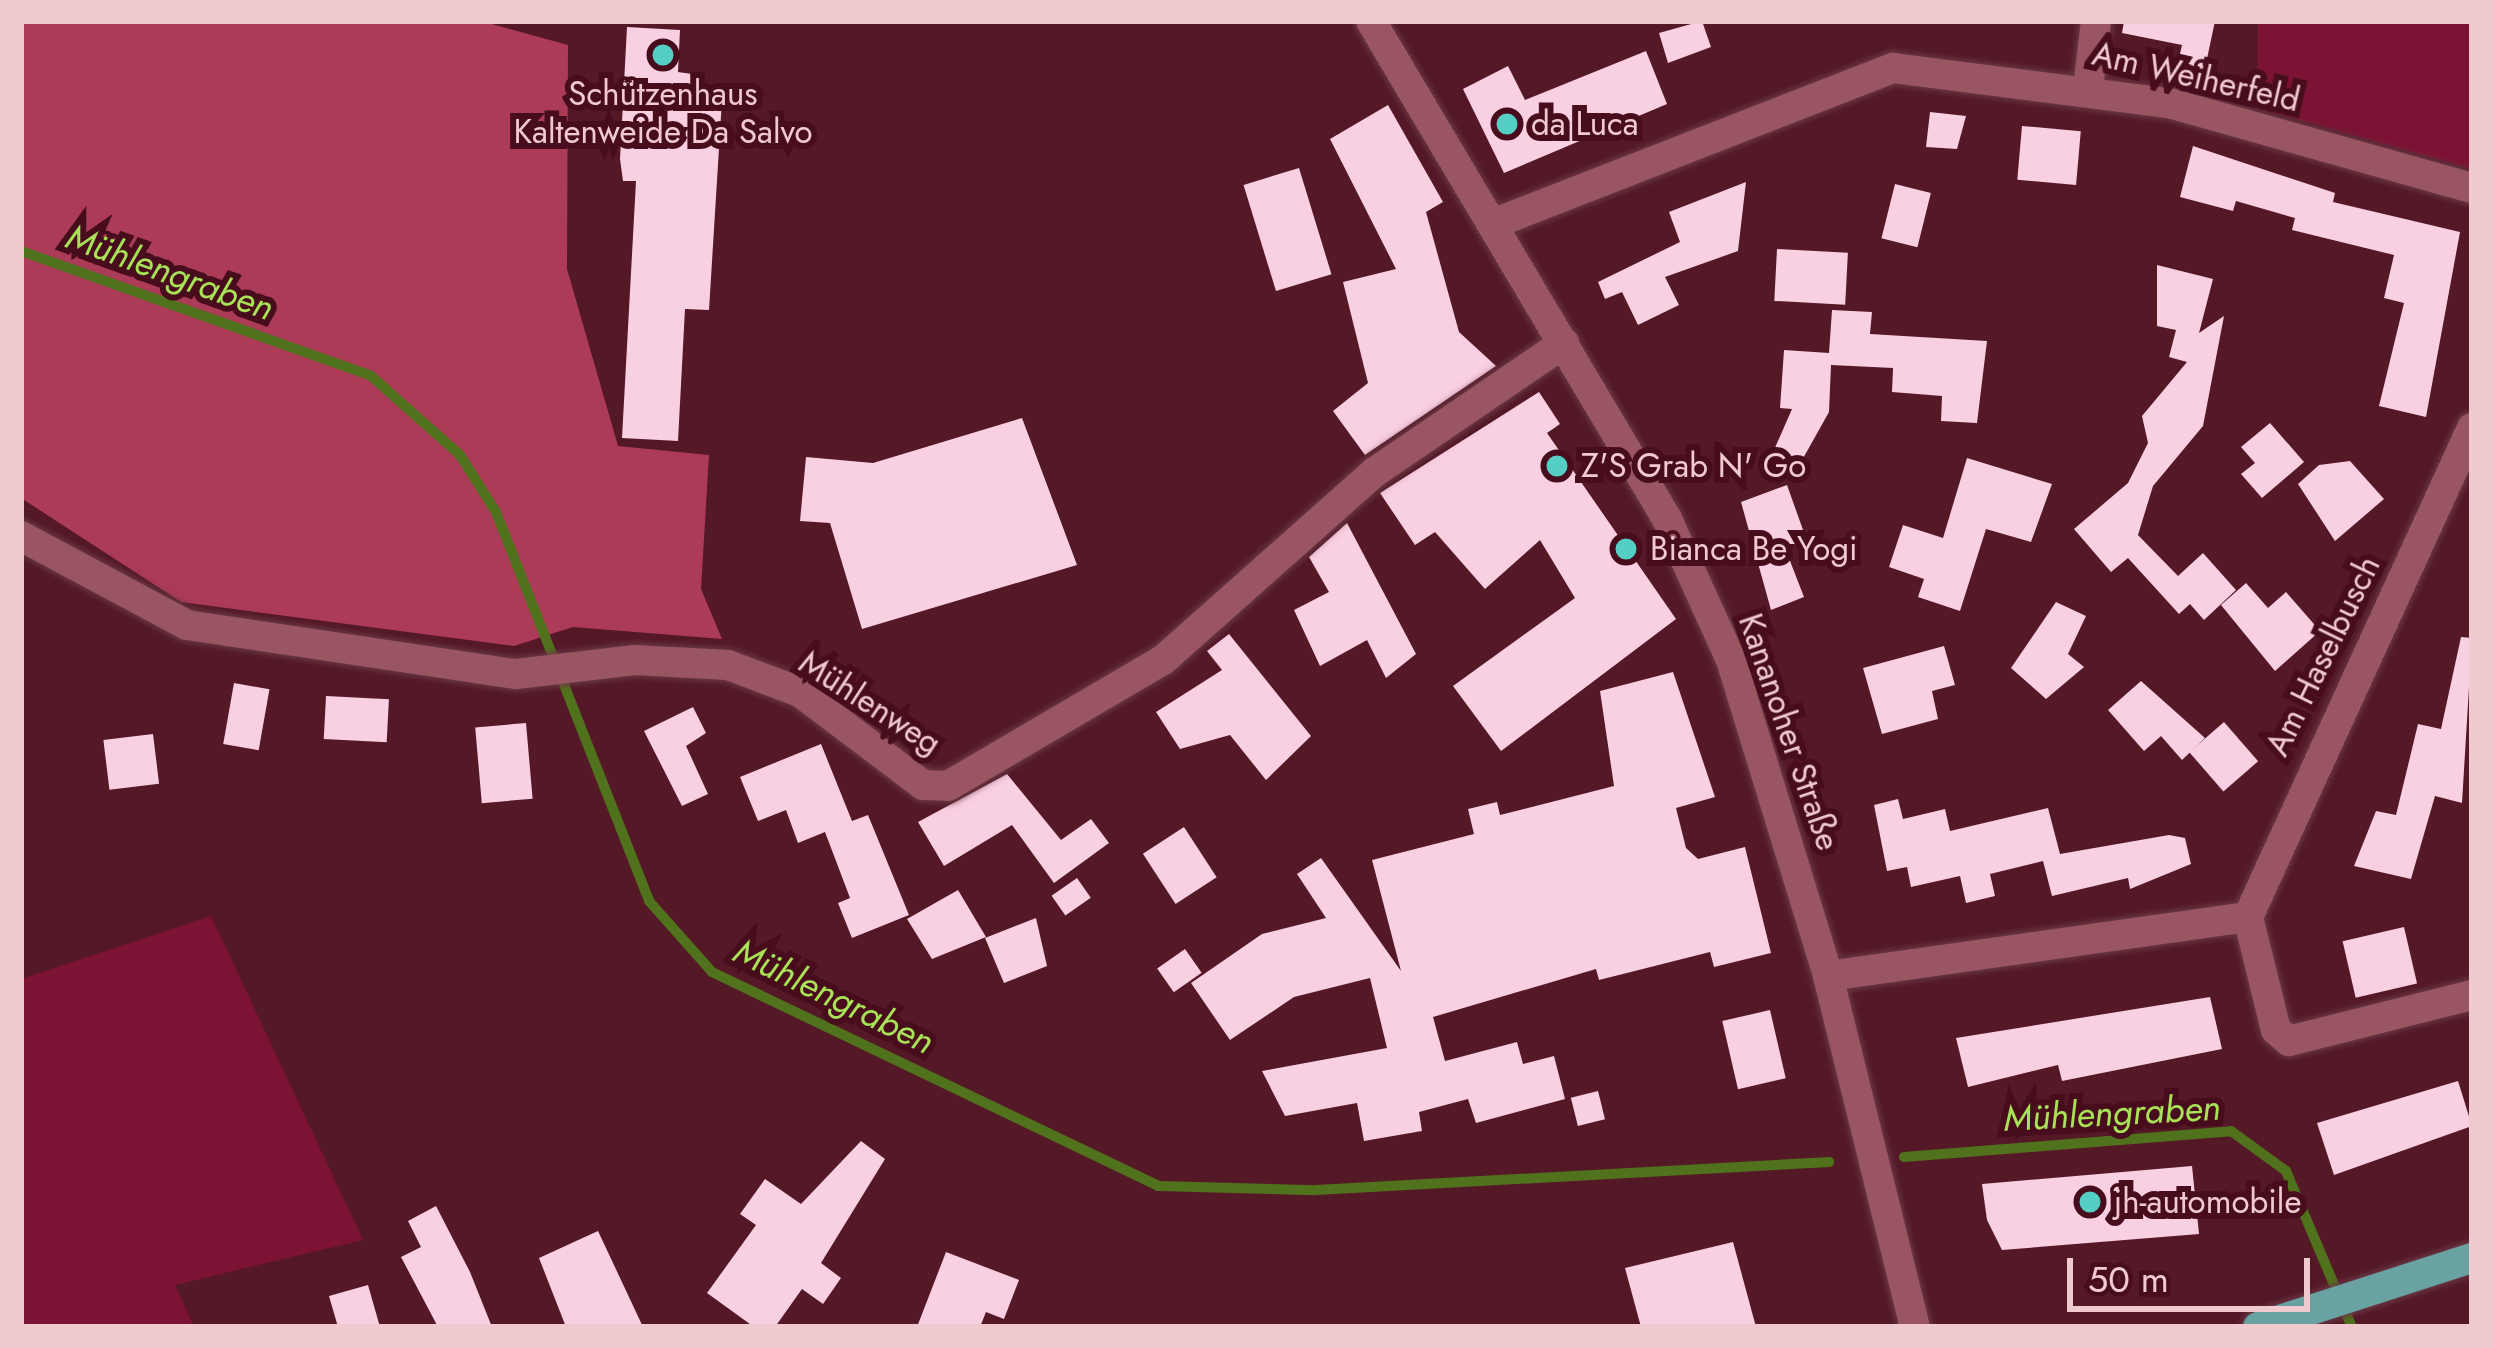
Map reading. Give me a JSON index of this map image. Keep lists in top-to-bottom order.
{
  "streets": {
    "street": [
      "Am Weiherfeld",
      "Am Haselbusch",
      "Mühlenweg",
      "Kananoher Straße"
    ]
  },
  "crossings": [
    ["Am Weiherfeld", "Kananoher Straße"],
    ["Mühlenweg", "Kananoher Straße"]
  ],
  "water": ["Mühlengraben"],
  "places": [
    "Schützenhaus Kaltenweide Da Salvo",
    "da Luca",
    "Z'S Grab N' Go",
    "Bianca Be Yogi",
    "jh-automobile"
  ],
  "scale_bar": "50 m"
}
